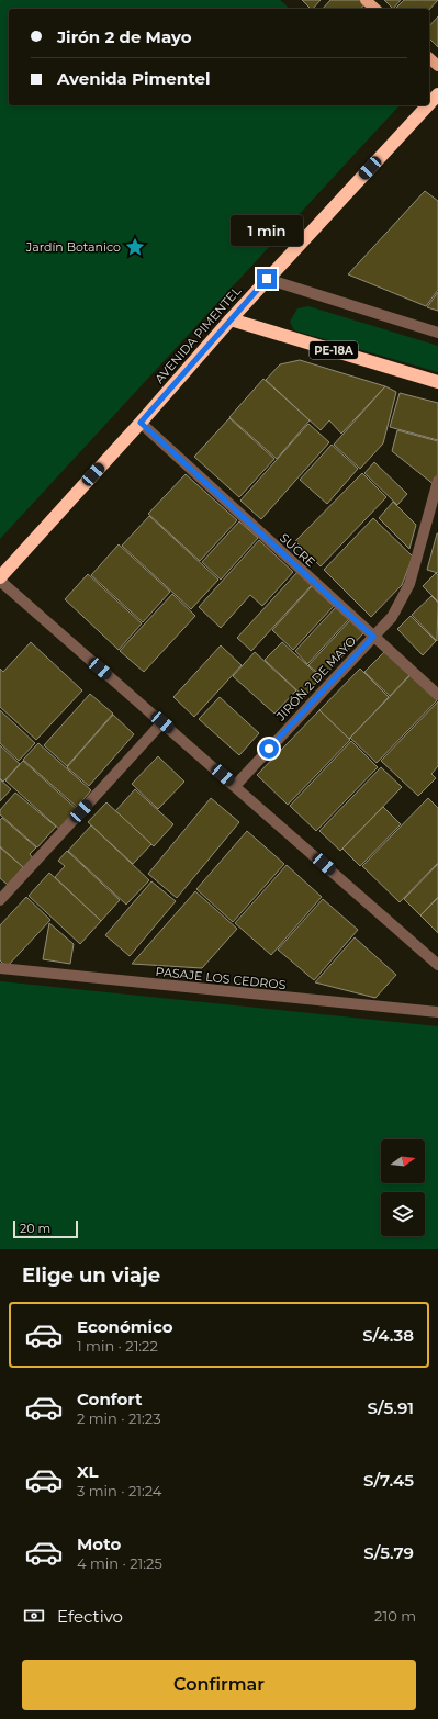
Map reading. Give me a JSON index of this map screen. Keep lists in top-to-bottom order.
{
  "streets": {
    "highway": ["AVENIDA PIMENTEL", "PE-18A"],
    "street": ["SUCRE", "JIRÓN 2 DE MAYO", "PASAJE LOS CEDROS"]
  },
  "crossings": [
    ["AVENIDA PIMENTEL", "PE-18A"],
    ["AVENIDA PIMENTEL", "SUCRE"],
    ["SUCRE", "JIRÓN 2 DE MAYO"]
  ],
  "places": {
    "place": ["Jardín Botanico"]
  },
  "scale_bar": "20 m",
  "north": "right",
  "page": {
    "banner": ["Jirón 2 de Mayo", "Avenida Pimentel"],
    "bubble": "1 min",
    "scale": "20 m",
    "heading": "Elige un viaje",
    "list": [
      {
        "name": "Económico",
        "note": "1 min · 21:22",
        "value": "S/4.38"
      },
      {
        "name": "Confort",
        "note": "2 min · 21:23",
        "value": "S/5.91"
      },
      {
        "name": "XL",
        "note": "3 min · 21:24",
        "value": "S/7.45"
      },
      {
        "name": "Moto",
        "note": "4 min · 21:25",
        "value": "S/5.79"
      }
    ],
    "pay": ["Efectivo", "210 m"],
    "buttons": "Confirmar"
  }
}
